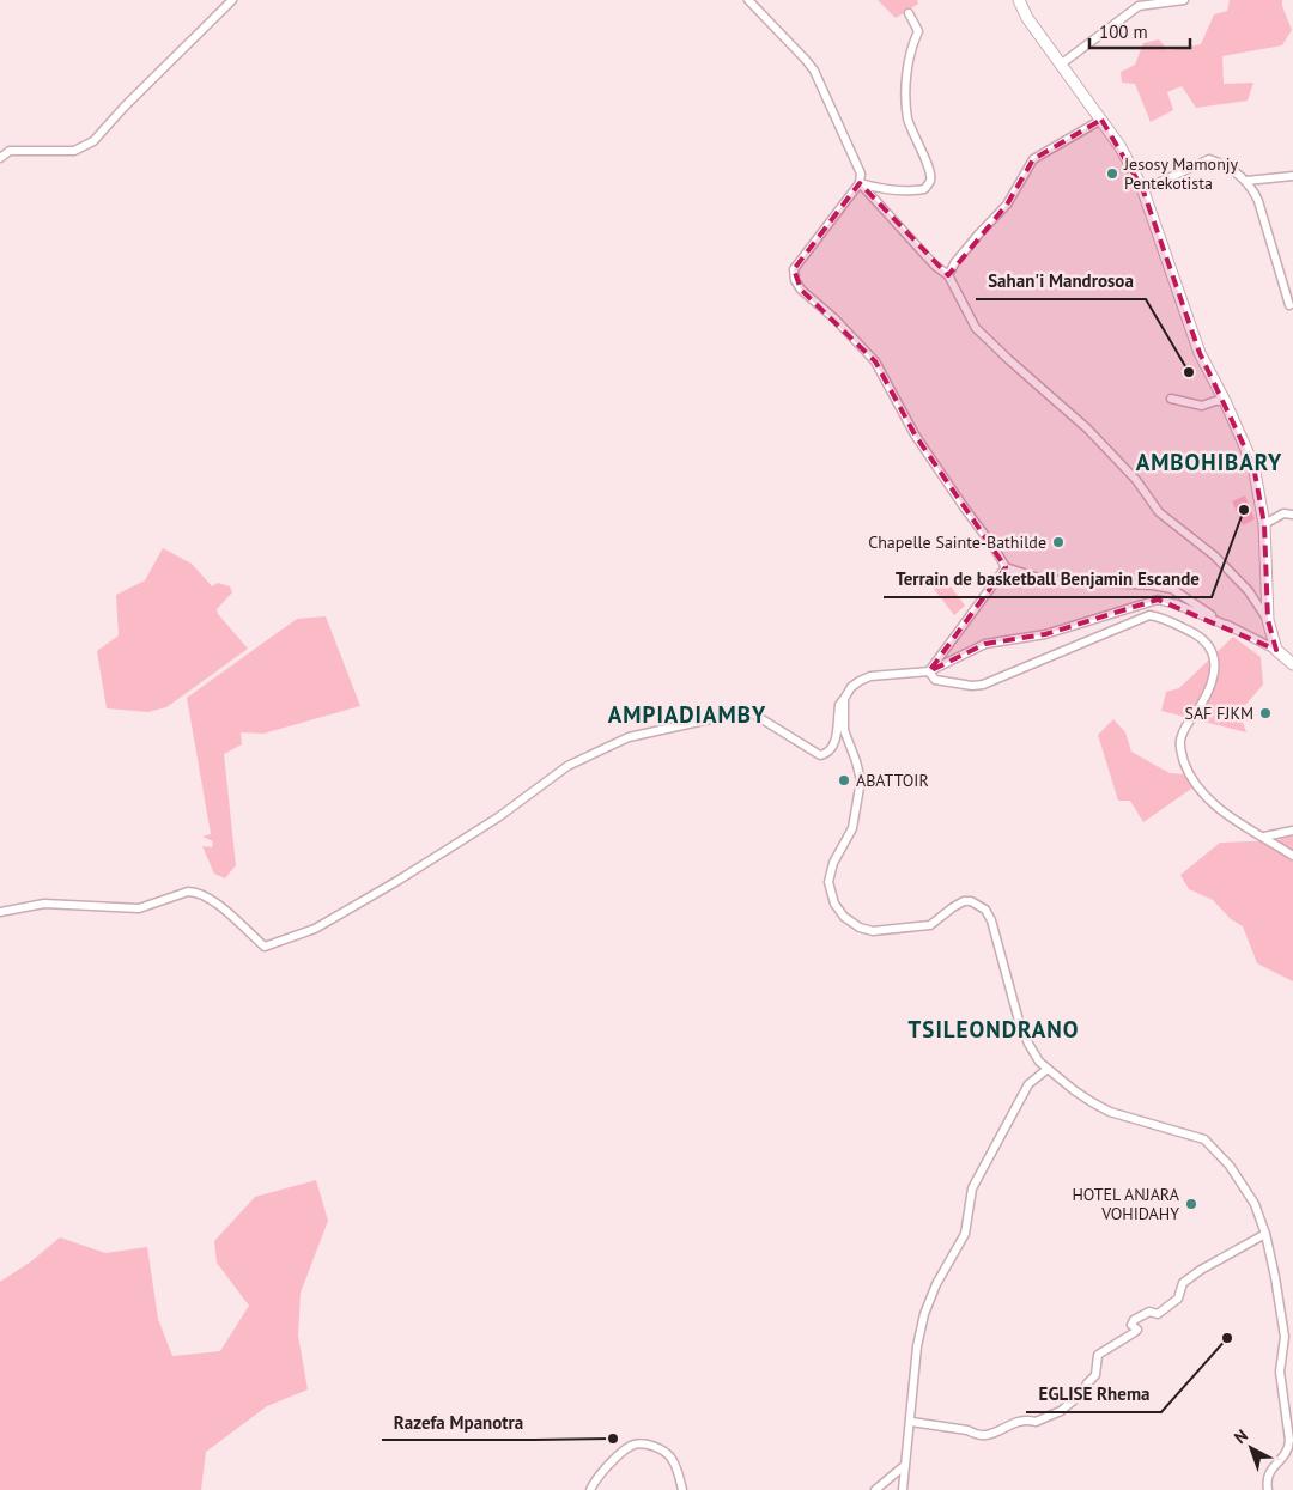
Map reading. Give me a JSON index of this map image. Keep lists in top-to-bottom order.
{
  "districts": ["AMBOHIBARY", "AMPIADIAMBY", "TSILEONDRANO"],
  "places": [
    "Jesosy Mamonjy Pentekotista",
    "Sahan'i Mandrosoa",
    "Terrain de basketball Benjamin Escande",
    "Chapelle Sainte-Bathilde",
    "SAF FJKM",
    "ABATTOIR",
    "HOTEL ANJARA VOHIDAHY",
    "EGLISE Rhema",
    "Razefa Mpanotra"
  ],
  "scale_bar": "100 m",
  "north": "top left"
}
